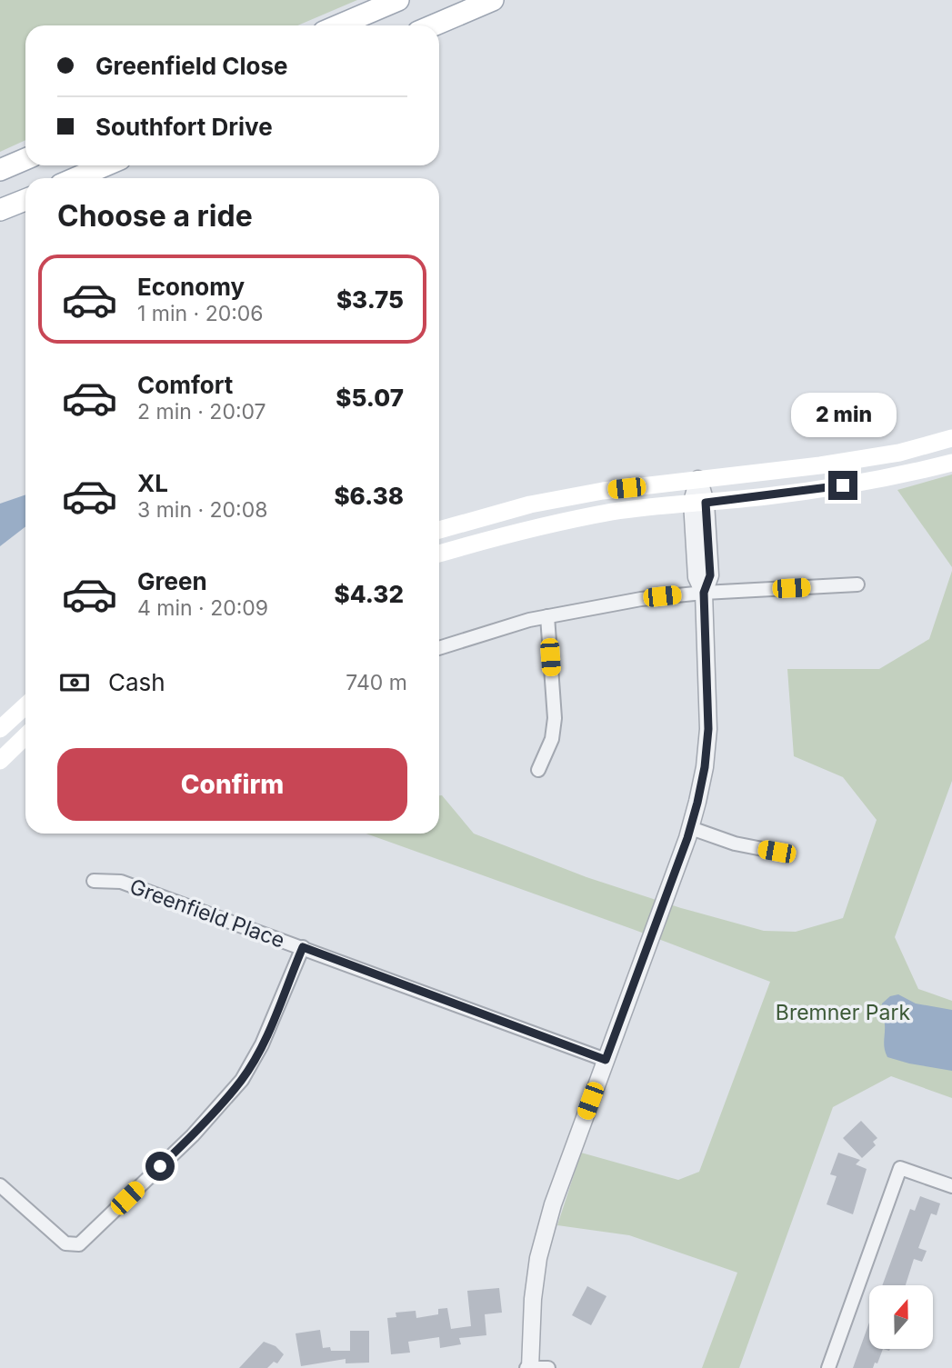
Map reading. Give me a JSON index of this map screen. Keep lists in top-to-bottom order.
{
  "streets": {
    "street": ["Greenfield Place"]
  },
  "parks": ["Bremner Park"],
  "north": "top",
  "page": {
    "banner": ["Greenfield Close", "Southfort Drive"],
    "heading": "Choose a ride",
    "list": [
      {
        "name": "Economy",
        "note": "1 min · 20:06",
        "value": "$3.75"
      },
      {
        "name": "Comfort",
        "note": "2 min · 20:07",
        "value": "$5.07"
      },
      {
        "name": "XL",
        "note": "3 min · 20:08",
        "value": "$6.38"
      },
      {
        "name": "Green",
        "note": "4 min · 20:09",
        "value": "$4.32"
      }
    ],
    "bubble": "2 min",
    "pay": ["Cash", "740 m"],
    "buttons": "Confirm"
  }
}
